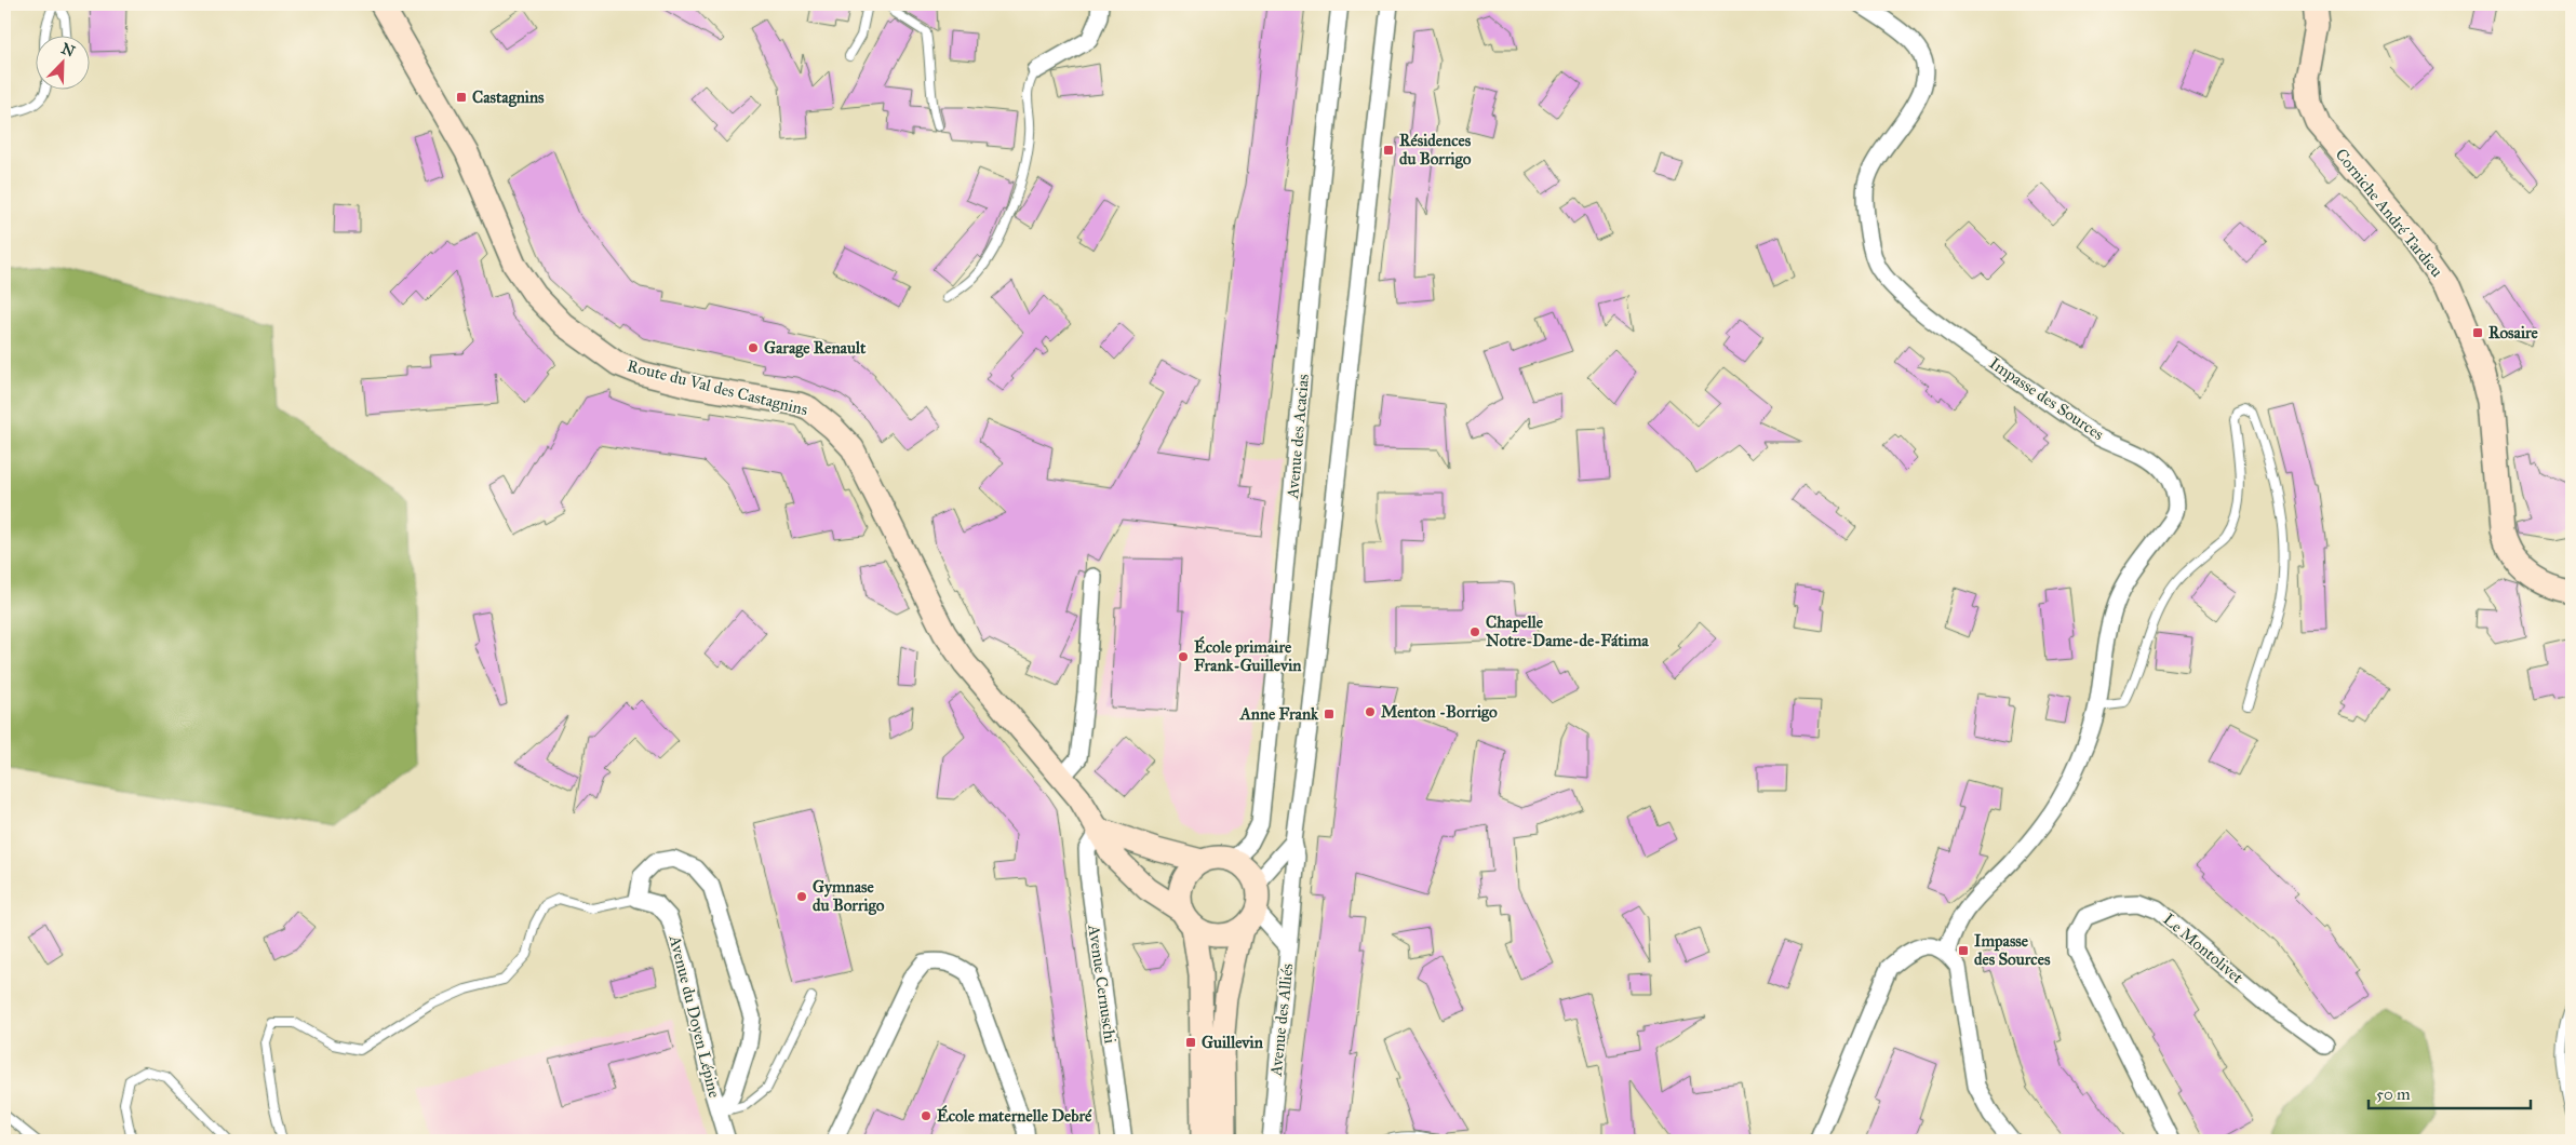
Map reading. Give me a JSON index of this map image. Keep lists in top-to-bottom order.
{
  "streets": {
    "street": [
      "Corniche André Tardieu",
      "Route du Val des Castagnins",
      "Impasse des Sources",
      "Avenue des Acacias",
      "Le Montolivet",
      "Avenue Cernuschi",
      "Avenue du Doyen Lépine",
      "Avenue des Alliés"
    ]
  },
  "crossings": [
    ["Route du Val des Castagnins", "Avenue des Acacias"],
    ["Route du Val des Castagnins", "Avenue Cernuschi"],
    ["Route du Val des Castagnins", "Avenue des Alliés"],
    ["Avenue des Acacias", "Avenue des Alliés"]
  ],
  "places": {
    "transit": [
      "Castagnins",
      "Résidences du Borrigo",
      "Rosaire",
      "Anne Frank",
      "Impasse des Sources",
      "Guillevin"
    ],
    "other": [
      "Garage Renault",
      "Chapelle Notre-Dame-de-Fátima",
      "École primaire Frank-Guillevin",
      "Menton -Borrigo",
      "Gymnase du Borrigo",
      "École maternelle Debré"
    ]
  },
  "scale_bar": "50 m",
  "north": "top right"
}
